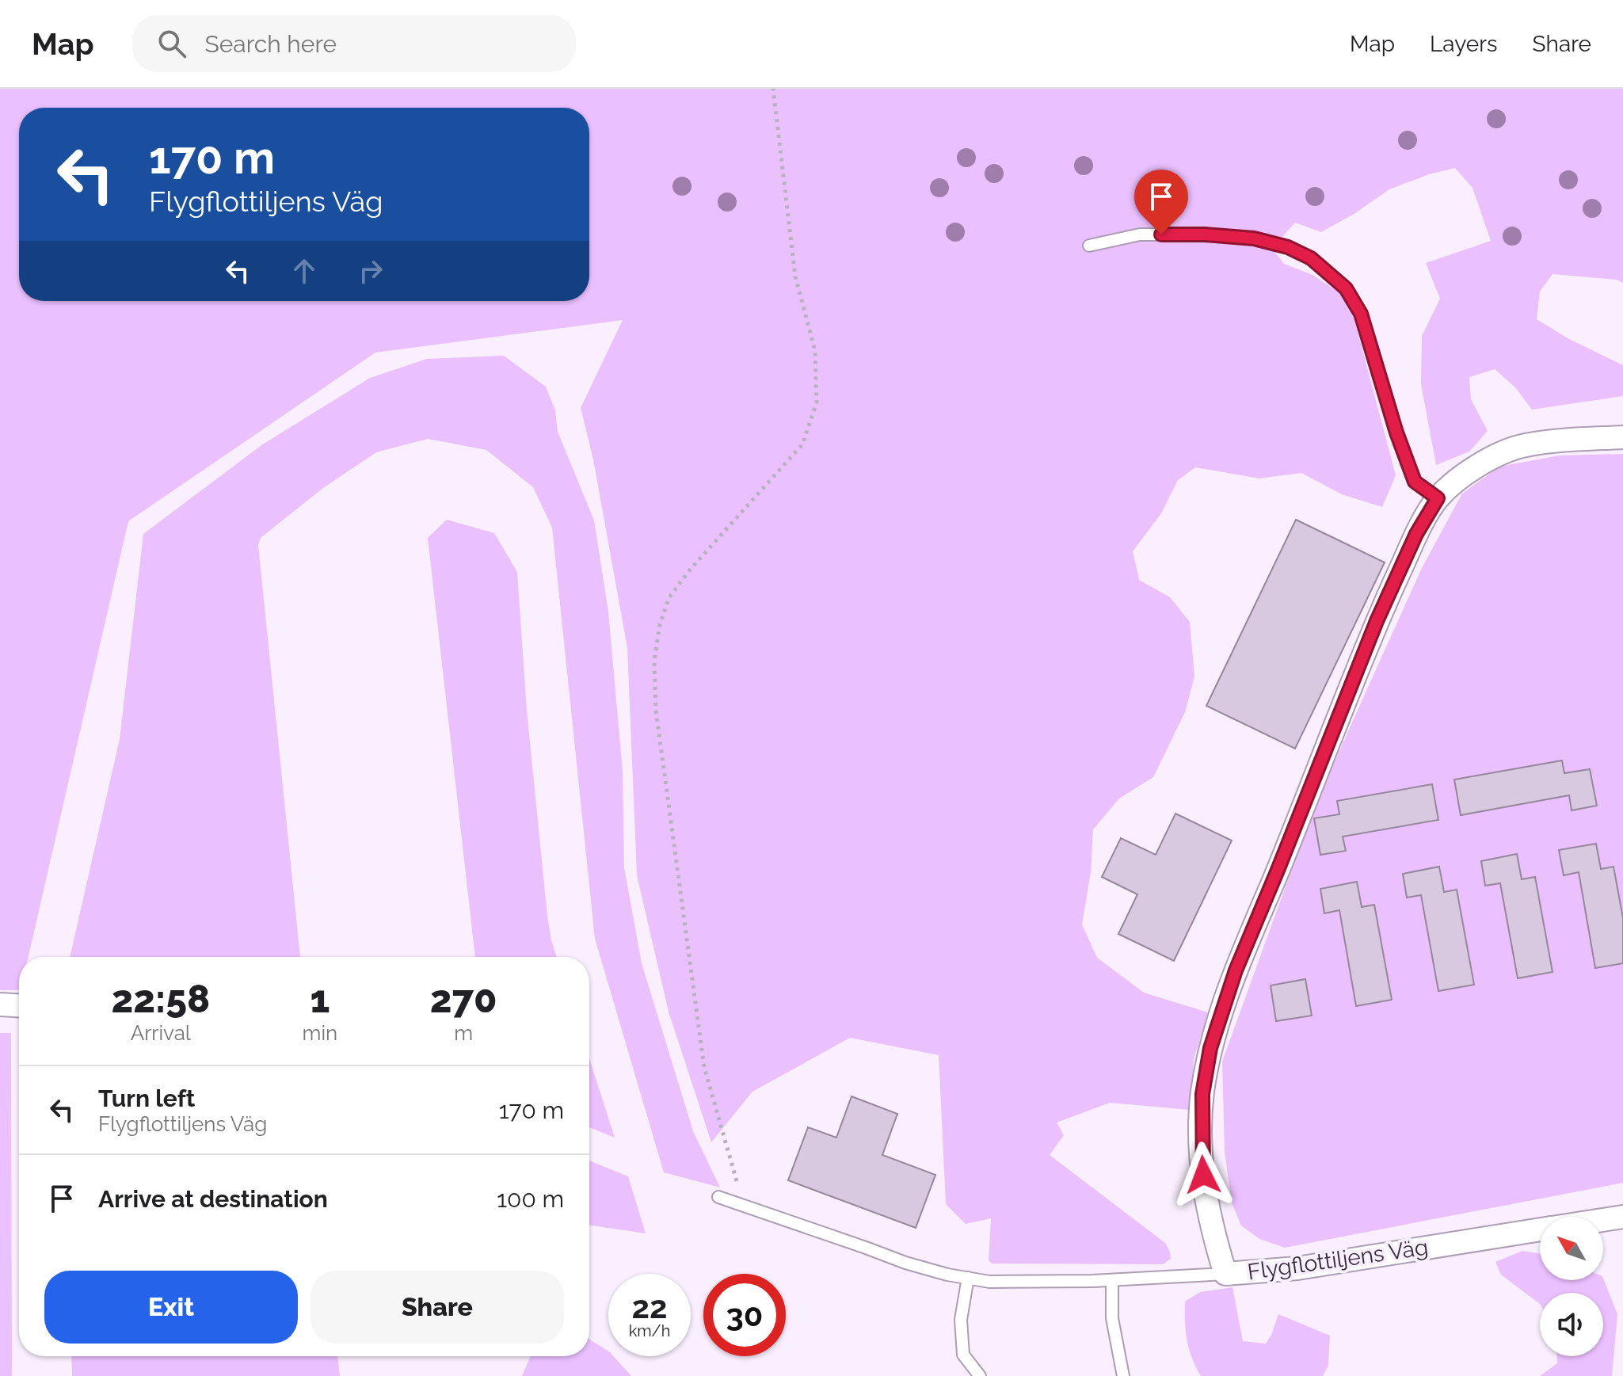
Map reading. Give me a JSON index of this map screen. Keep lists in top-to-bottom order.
{
  "streets": {
    "street": ["Flygflottiljens Väg"]
  },
  "north": "top left",
  "page": {
    "header": "Map",
    "search": "Search here",
    "nav": ["Map", "Layers", "Share"],
    "turn": ["170 m", "Flygflottiljens Väg"],
    "eta": [
      "22:58",
      "Arrival",
      "1",
      "min",
      "270",
      "m"
    ],
    "list": [
      {
        "name": "Turn left",
        "note": "Flygflottiljens Väg",
        "value": "170 m"
      },
      {
        "name": "Arrive at destination",
        "value": "100 m"
      }
    ],
    "buttons": ["Exit", "Share"],
    "speed": "22 km/h",
    "limit": "30"
  }
}
